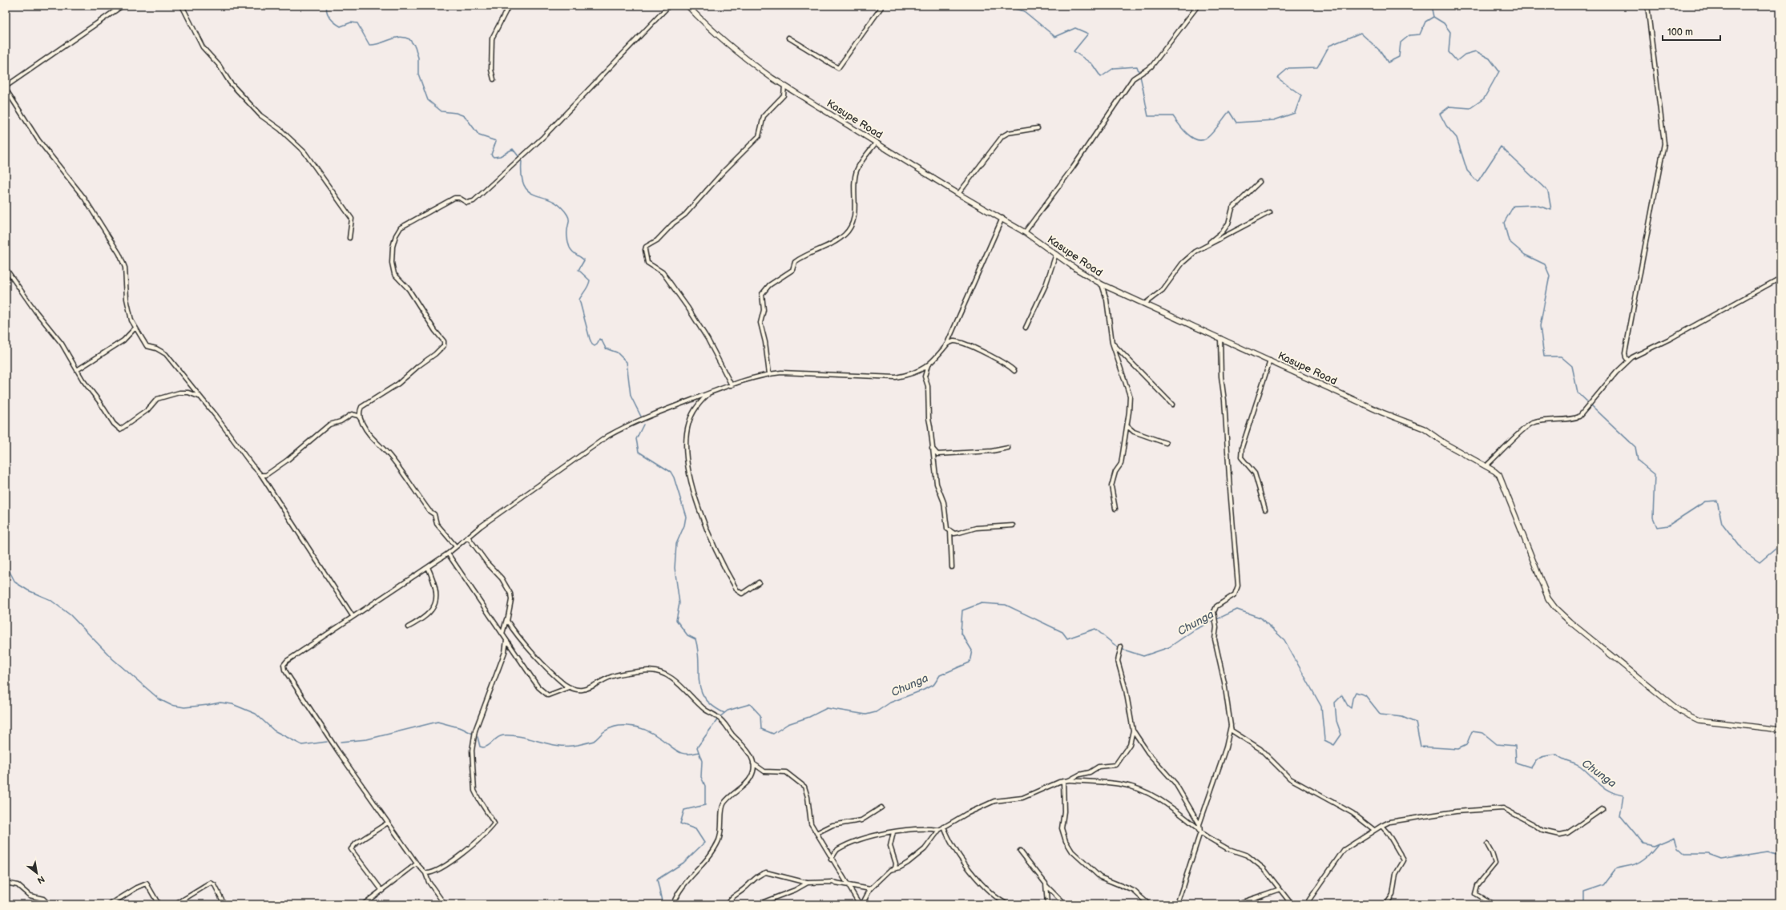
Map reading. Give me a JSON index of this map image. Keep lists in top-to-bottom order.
{
  "streets": {
    "street": ["Kasupe Road"]
  },
  "water": ["Chunga"],
  "scale_bar": "100 m",
  "north": "bottom right"
}
